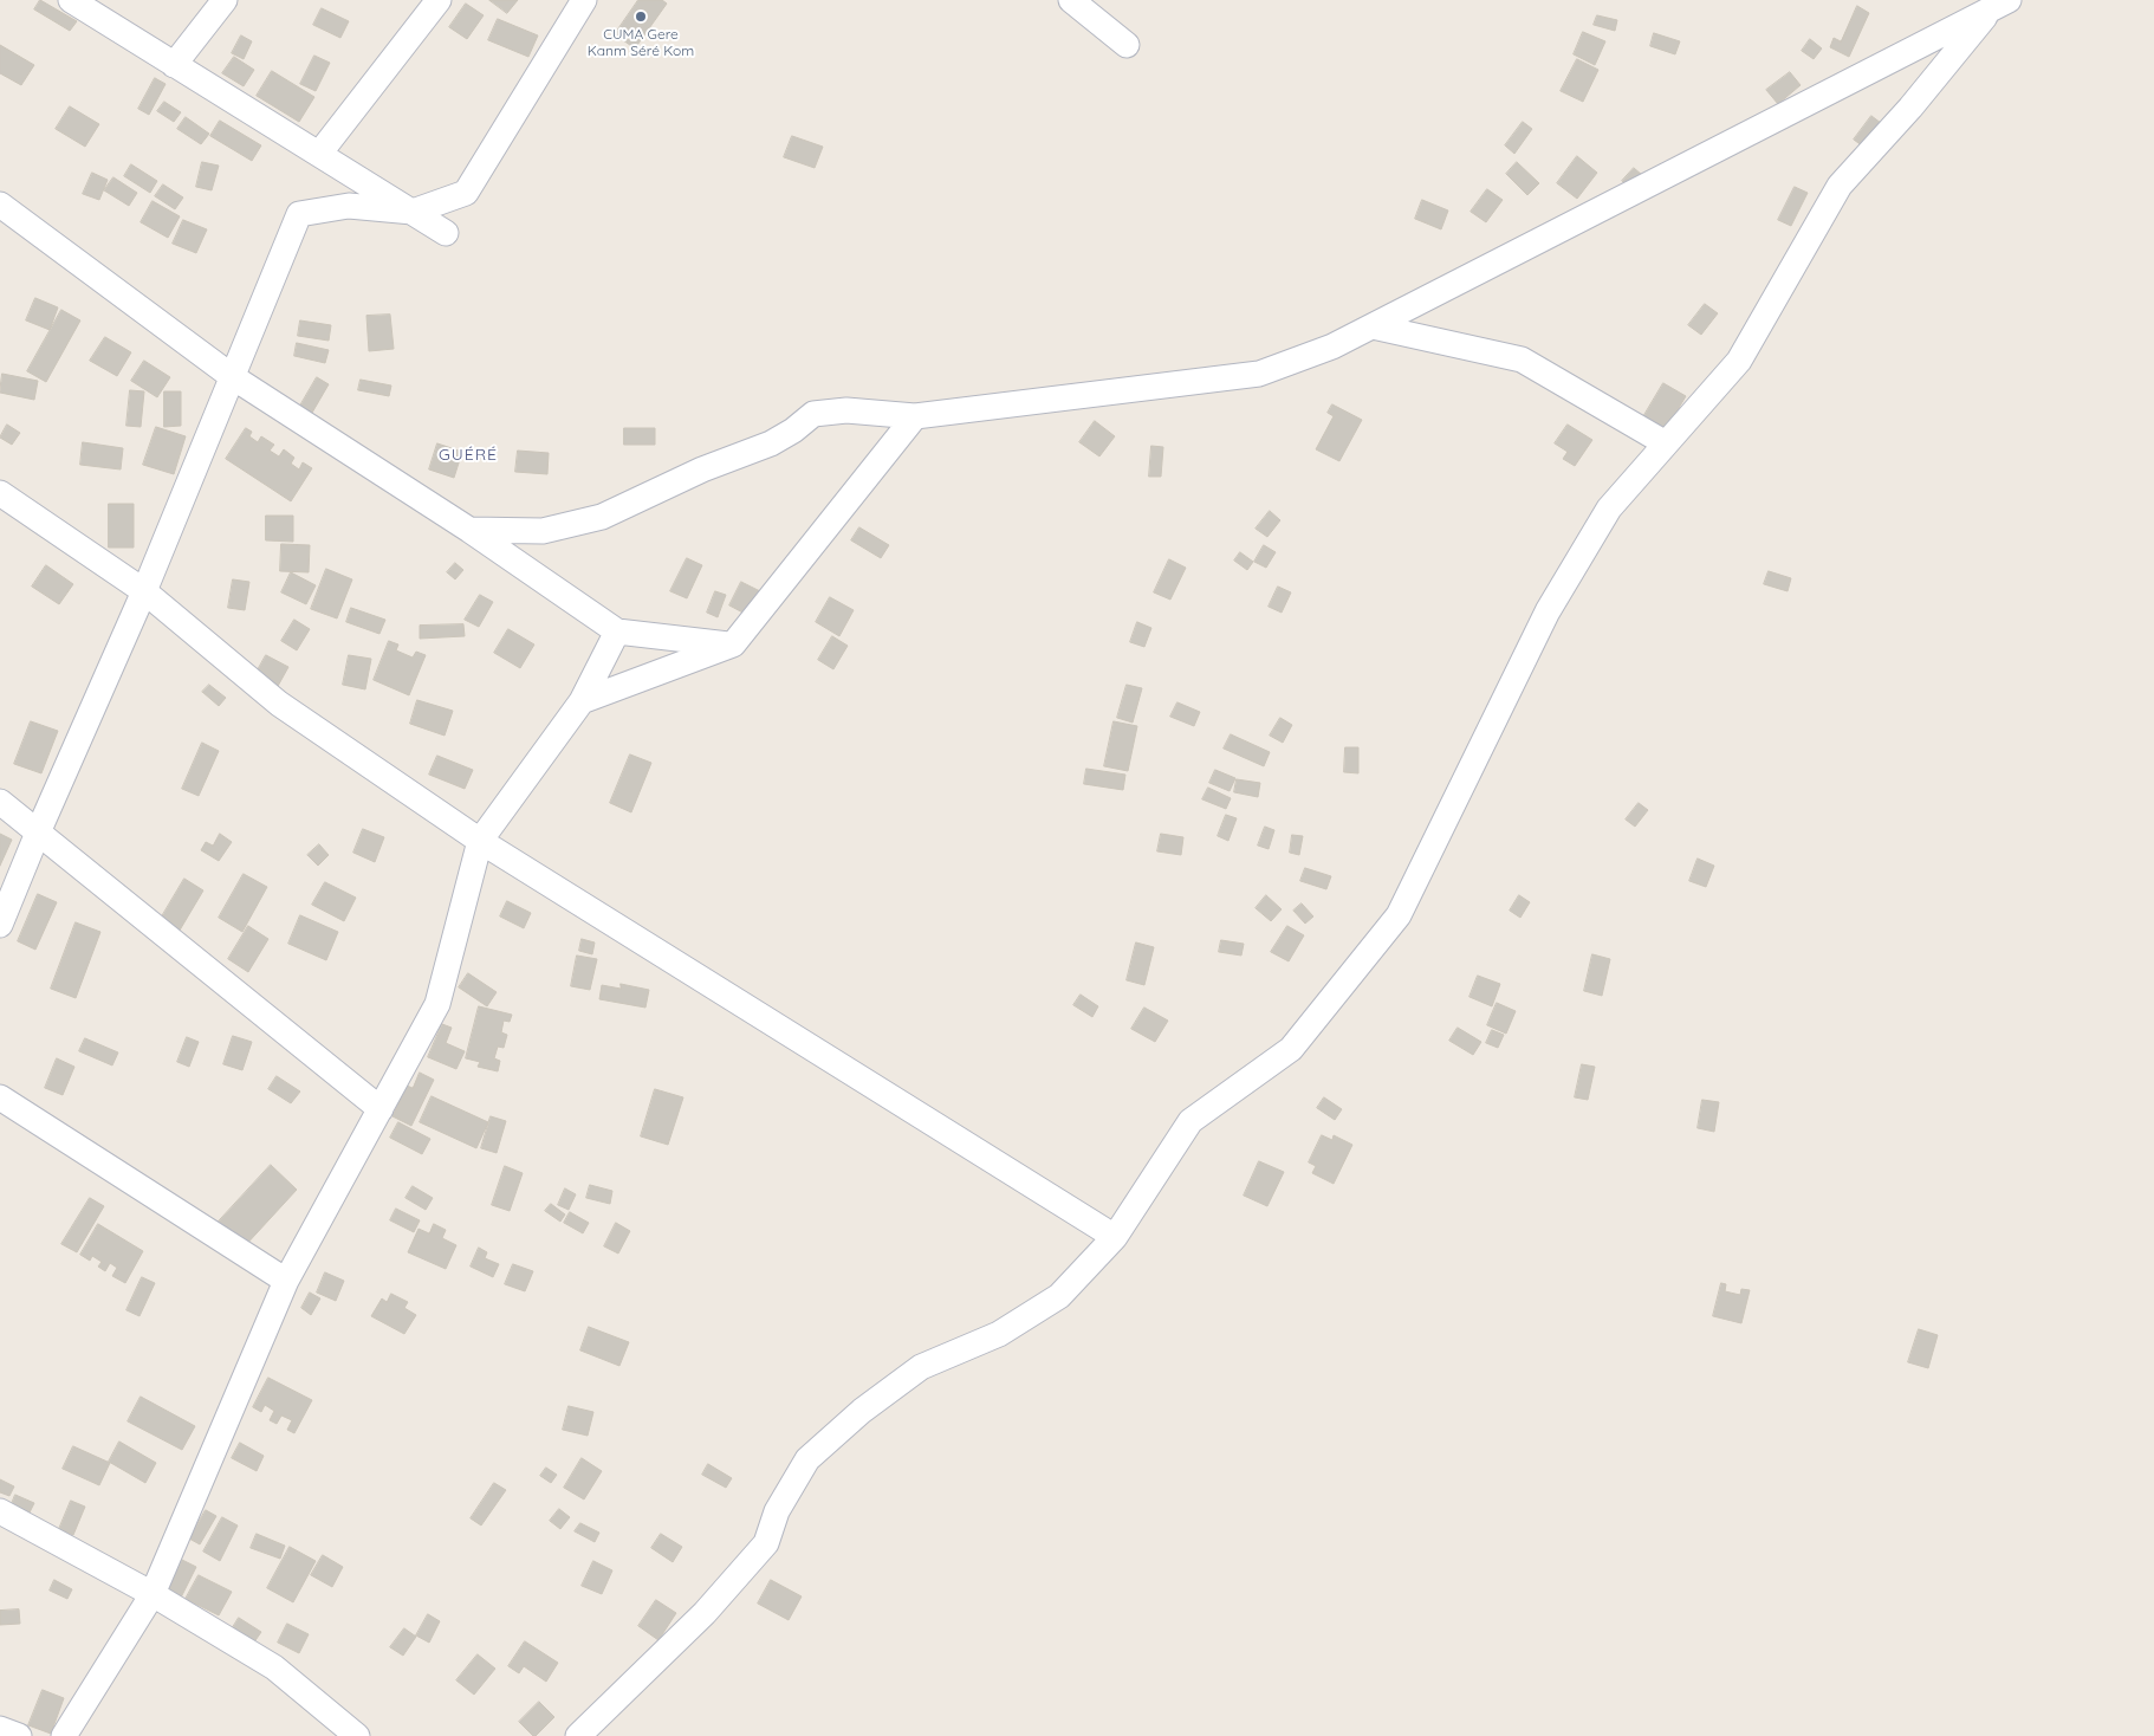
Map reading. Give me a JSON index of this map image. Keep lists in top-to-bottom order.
{
  "districts": ["GUÉRÉ"],
  "places": ["CUMA Gere Kanm Séré Kom"]
}
